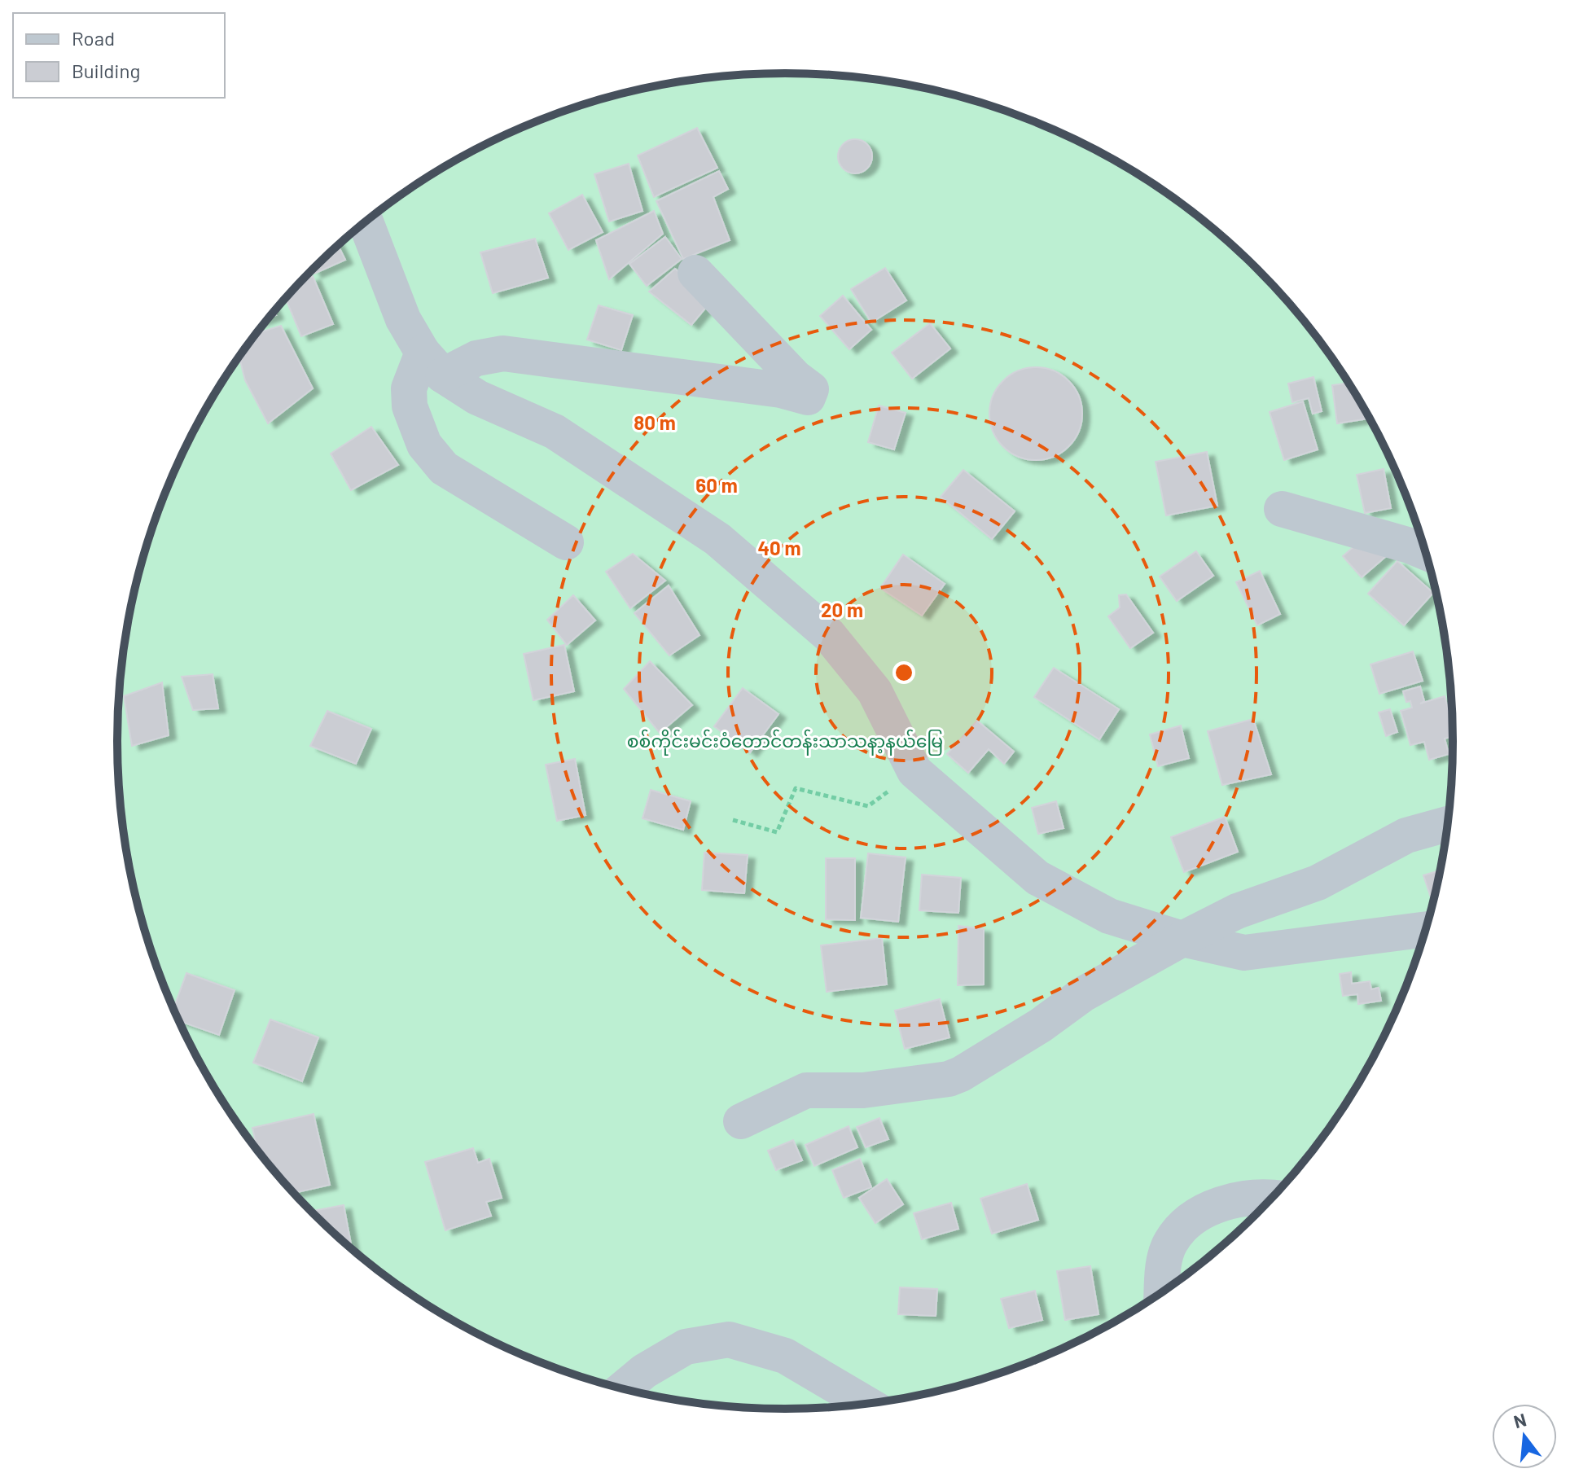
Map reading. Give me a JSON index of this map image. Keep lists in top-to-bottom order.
{
  "parks": ["စစ်ကိုင်းမင်းဝံတောင်တန်းသာသနာ့နယ်မြေ"],
  "legend": ["Road", "Building"],
  "north": "top",
  "rings": [
    "80 m",
    "60 m",
    "40 m",
    "20 m"
  ]
}
